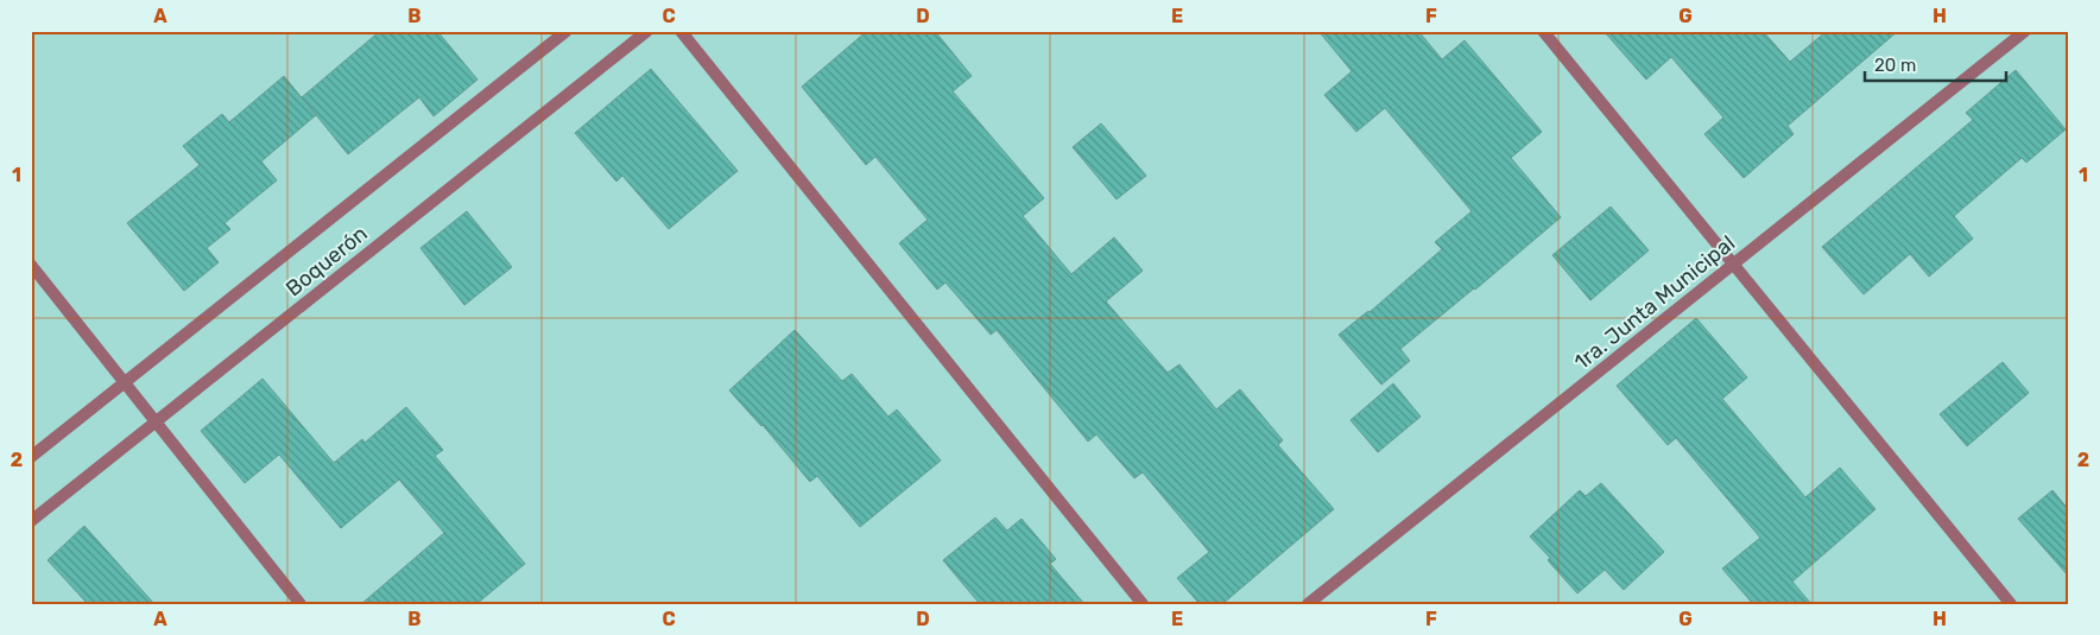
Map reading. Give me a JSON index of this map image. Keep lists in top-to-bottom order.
{
  "streets": {
    "street": ["Boquerón", "1ra. Junta Municipal"]
  },
  "scale_bar": "20 m",
  "grid": {
    "columns": [
      "A",
      "B",
      "C",
      "D",
      "E",
      "F",
      "G",
      "H"
    ],
    "rows": ["1", "2"]
  }
}
